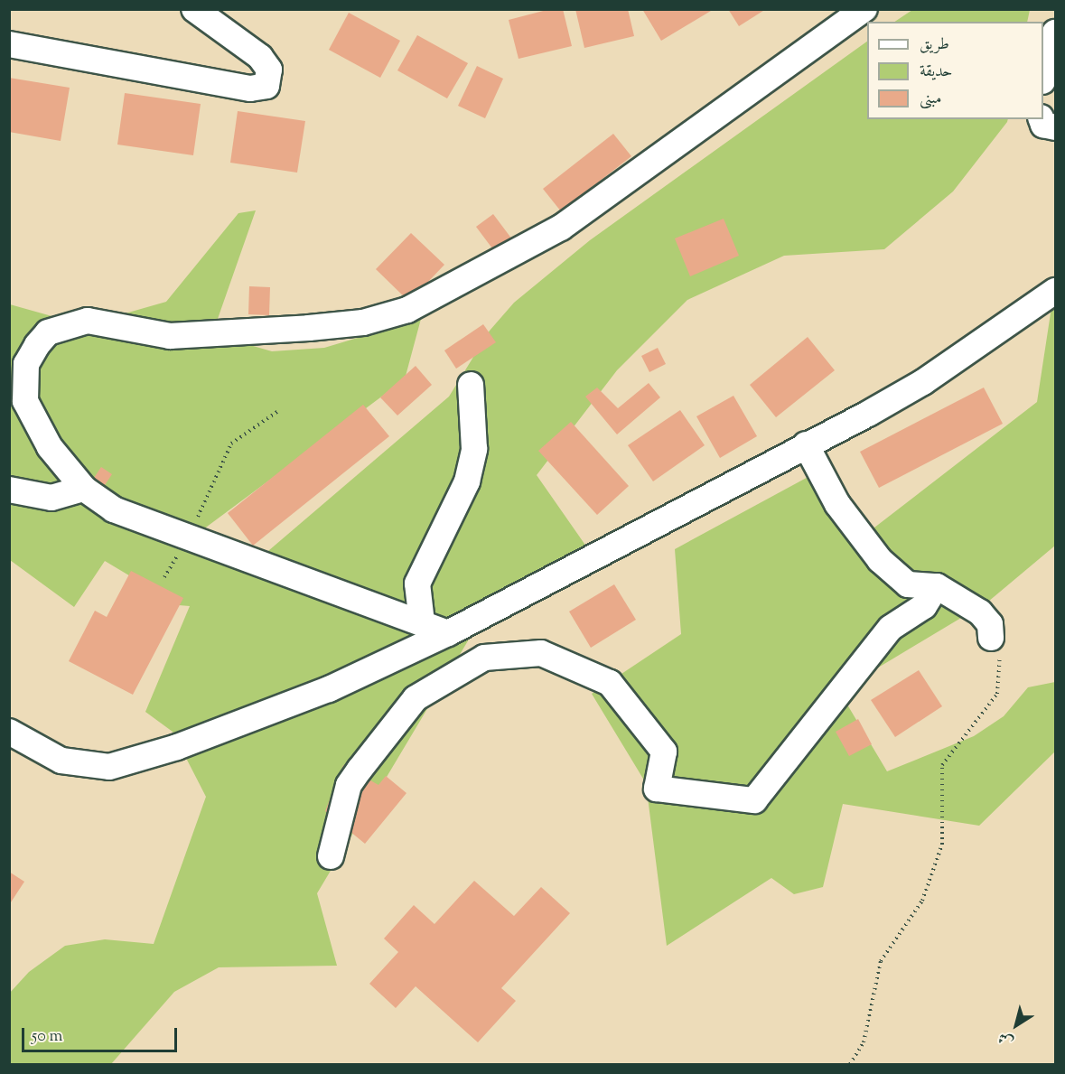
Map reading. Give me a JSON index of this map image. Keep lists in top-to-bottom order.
{
  "legend": ["طريق", "حديقة", "مبنى"],
  "scale_bar": "50 m",
  "north": "bottom left"
}
